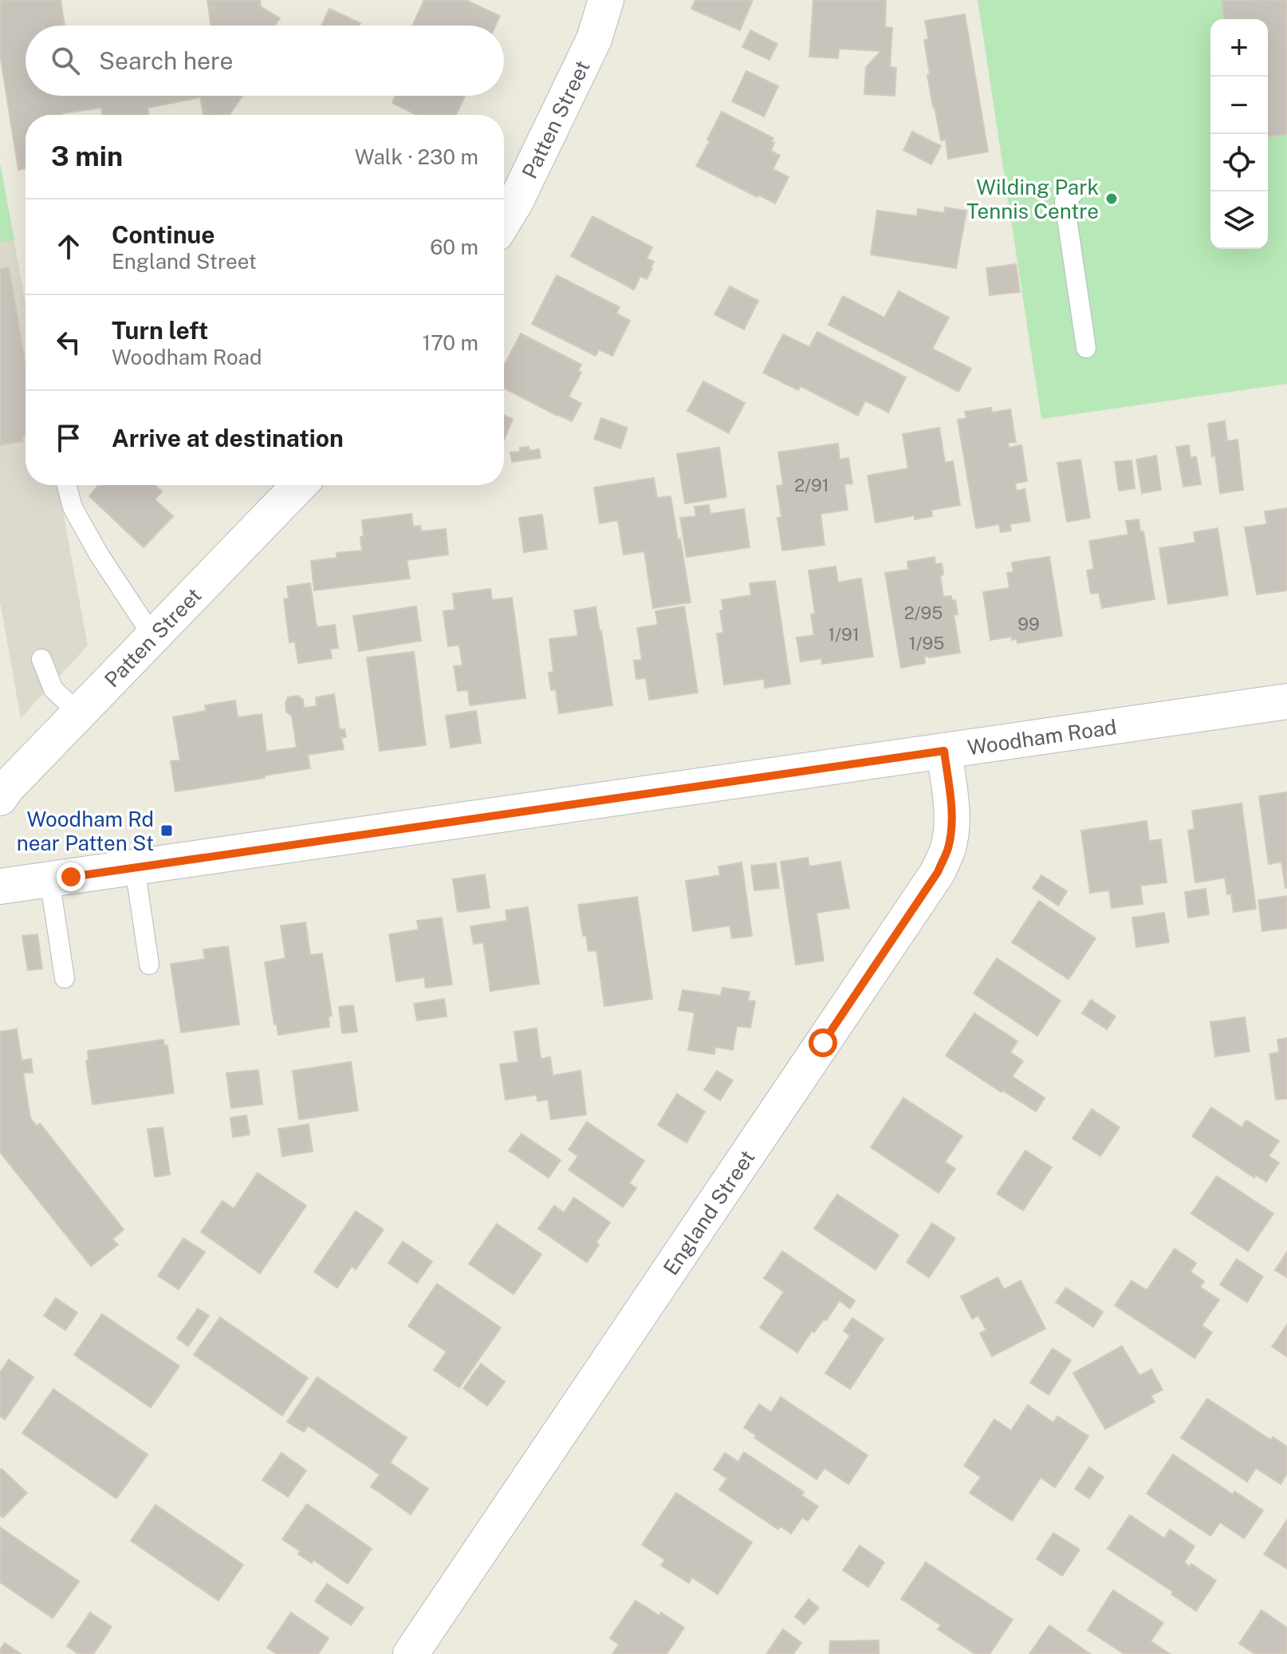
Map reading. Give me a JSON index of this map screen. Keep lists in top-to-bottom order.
{
  "streets": {
    "street": ["Patten Street", "Woodham Road", "England Street"]
  },
  "crossings": [
    ["Woodham Road", "England Street"]
  ],
  "places": {
    "other": ["Wilding Park Tennis Centre"],
    "transit": ["Woodham Rd near Patten St"]
  },
  "house_numbers": [
    "2/91",
    "2/95",
    "99",
    "1/91",
    "1/95"
  ],
  "page": {
    "map_buttons": ["+", "−"],
    "search": "Search here",
    "heading": ["3 min", "Walk · 230 m"],
    "list": [
      ["Continue", "England Street", "60 m"],
      ["Turn left", "Woodham Road", "170 m"],
      "Arrive at destination"
    ]
  }
}
